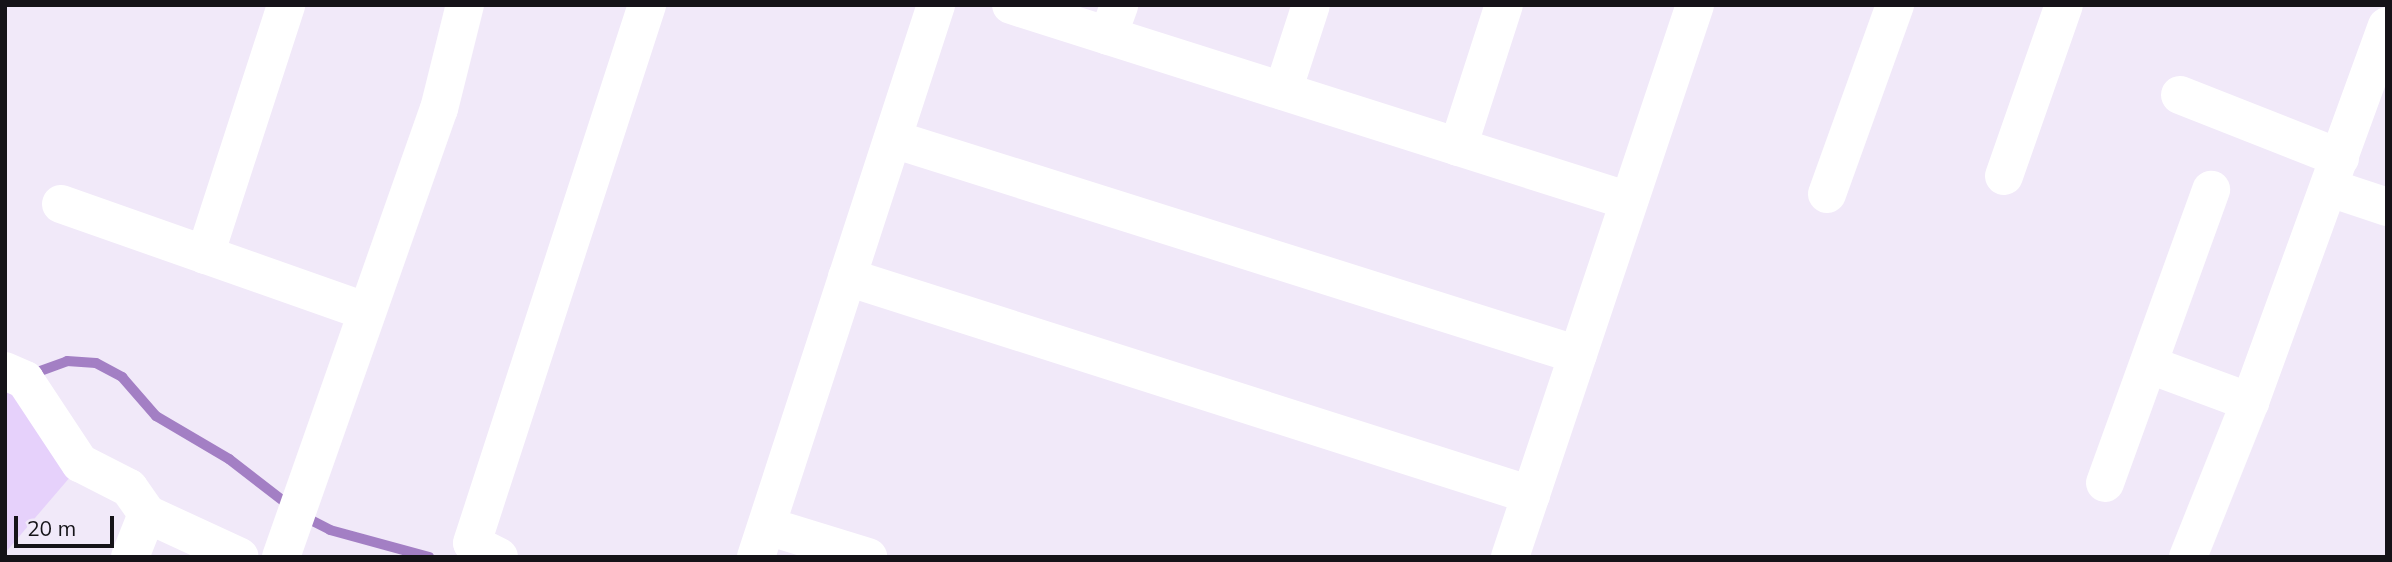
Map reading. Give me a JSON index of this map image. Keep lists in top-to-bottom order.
{
  "scale_bar": "20 m"
}
